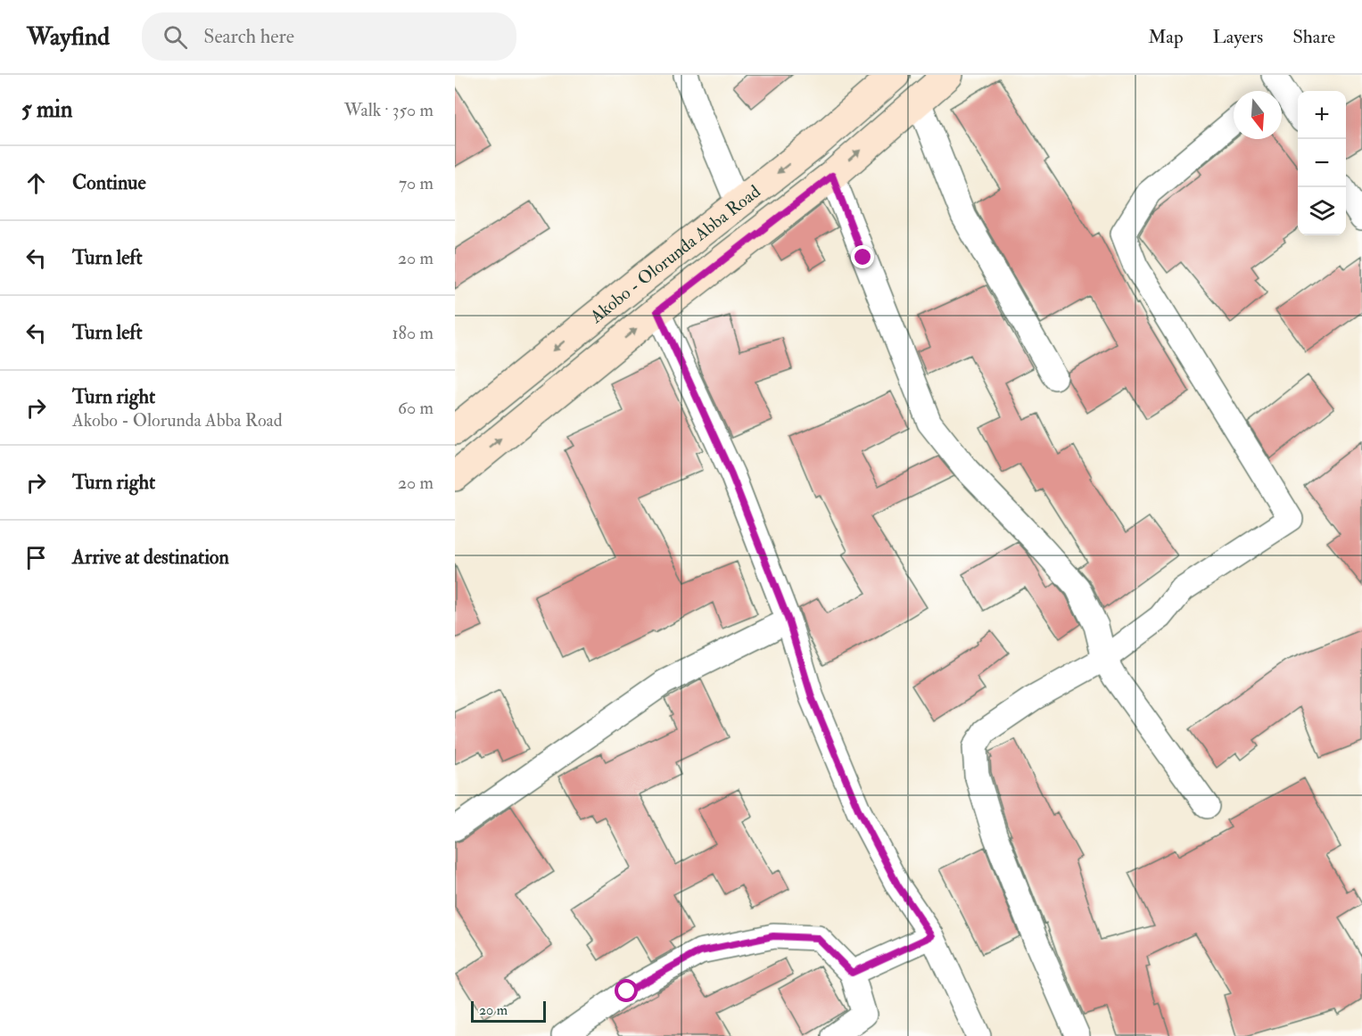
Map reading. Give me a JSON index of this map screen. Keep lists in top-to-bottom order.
{
  "streets": {
    "main road": ["Akobo - Olorunda Abba Road"]
  },
  "scale_bar": "20 m",
  "north": "bottom",
  "page": {
    "header": "Wayfind",
    "search": "Search here",
    "nav": ["Map", "Layers", "Share"],
    "heading": ["5 min", "Walk · 350 m"],
    "map_buttons": ["+", "−"],
    "list": [
      ["Continue", "70 m"],
      ["Turn left", "20 m"],
      ["Turn left", "180 m"],
      ["Turn right", "Akobo - Olorunda Abba Road", "60 m"],
      ["Turn right", "20 m"],
      "Arrive at destination"
    ],
    "scale": "20 m"
  }
}
